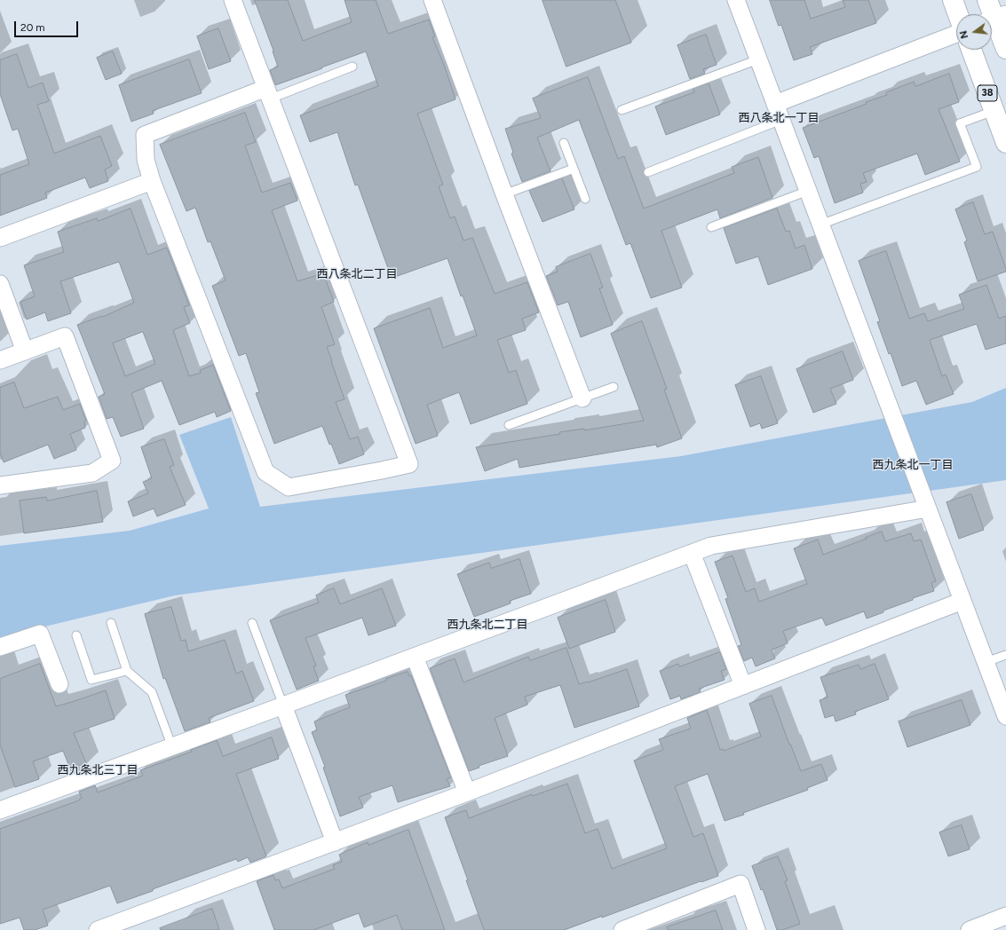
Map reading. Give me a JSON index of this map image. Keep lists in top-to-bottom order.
{
  "streets": {
    "highway": ["38"]
  },
  "districts": [
    "西八条北一丁目",
    "西八条北二丁目",
    "西九条北一丁目",
    "西九条北二丁目",
    "西九条北三丁目"
  ],
  "scale_bar": "20 m",
  "north": "left"
}
